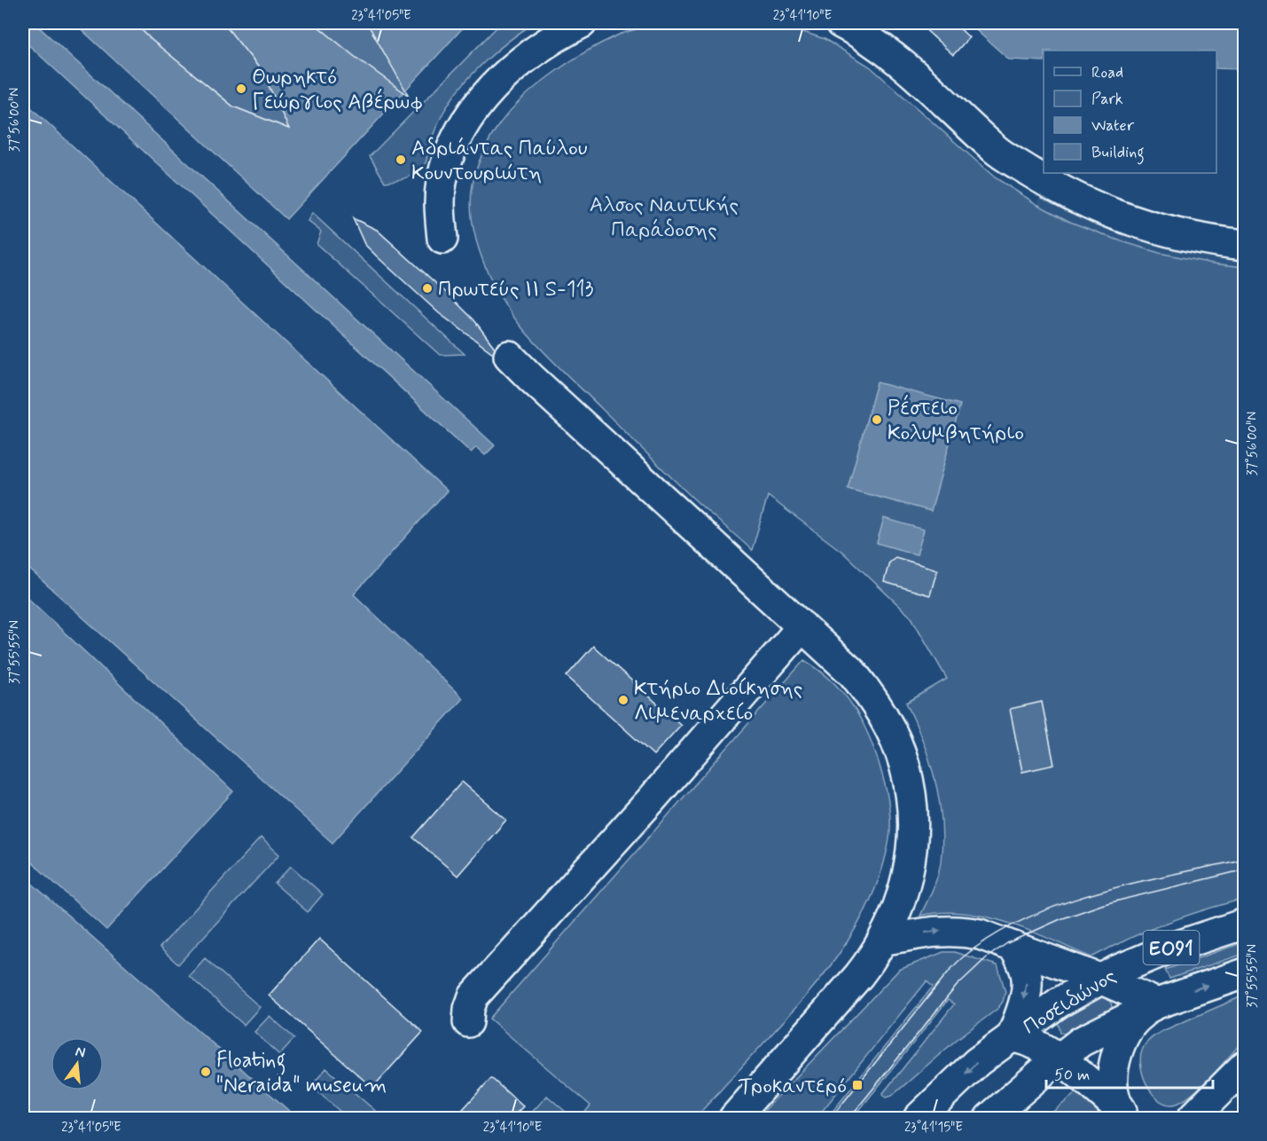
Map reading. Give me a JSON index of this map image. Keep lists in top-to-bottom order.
{
  "streets": {
    "main road": ["ΕΟ91", "Ποσειδώνος"]
  },
  "parks": ["Αλσος Ναυτικής Παράδοσης"],
  "places": {
    "other": [
      "Θωρηκτό Γεώργιος Αβέρωφ",
      "Αδριάντας Παύλου Κουντουριώτη",
      "Πρωτεύς ΙΙ S-113",
      "Ρέστειο Κολυμβητήριο",
      "Κτήριο Διοίκησης Λιμεναρχείο",
      "Floating \"Neraida\" museum"
    ],
    "transit": ["Τροκαντερό"]
  },
  "legend": [
    "Road",
    "Park",
    "Water",
    "Building"
  ],
  "scale_bar": "50 m",
  "north": "top",
  "coordinates": [
    "23°41'05\"E",
    "23°41'10\"E",
    "37°56'00\"N",
    "37°55'55\"N",
    "23°41'15\"E"
  ]
}
